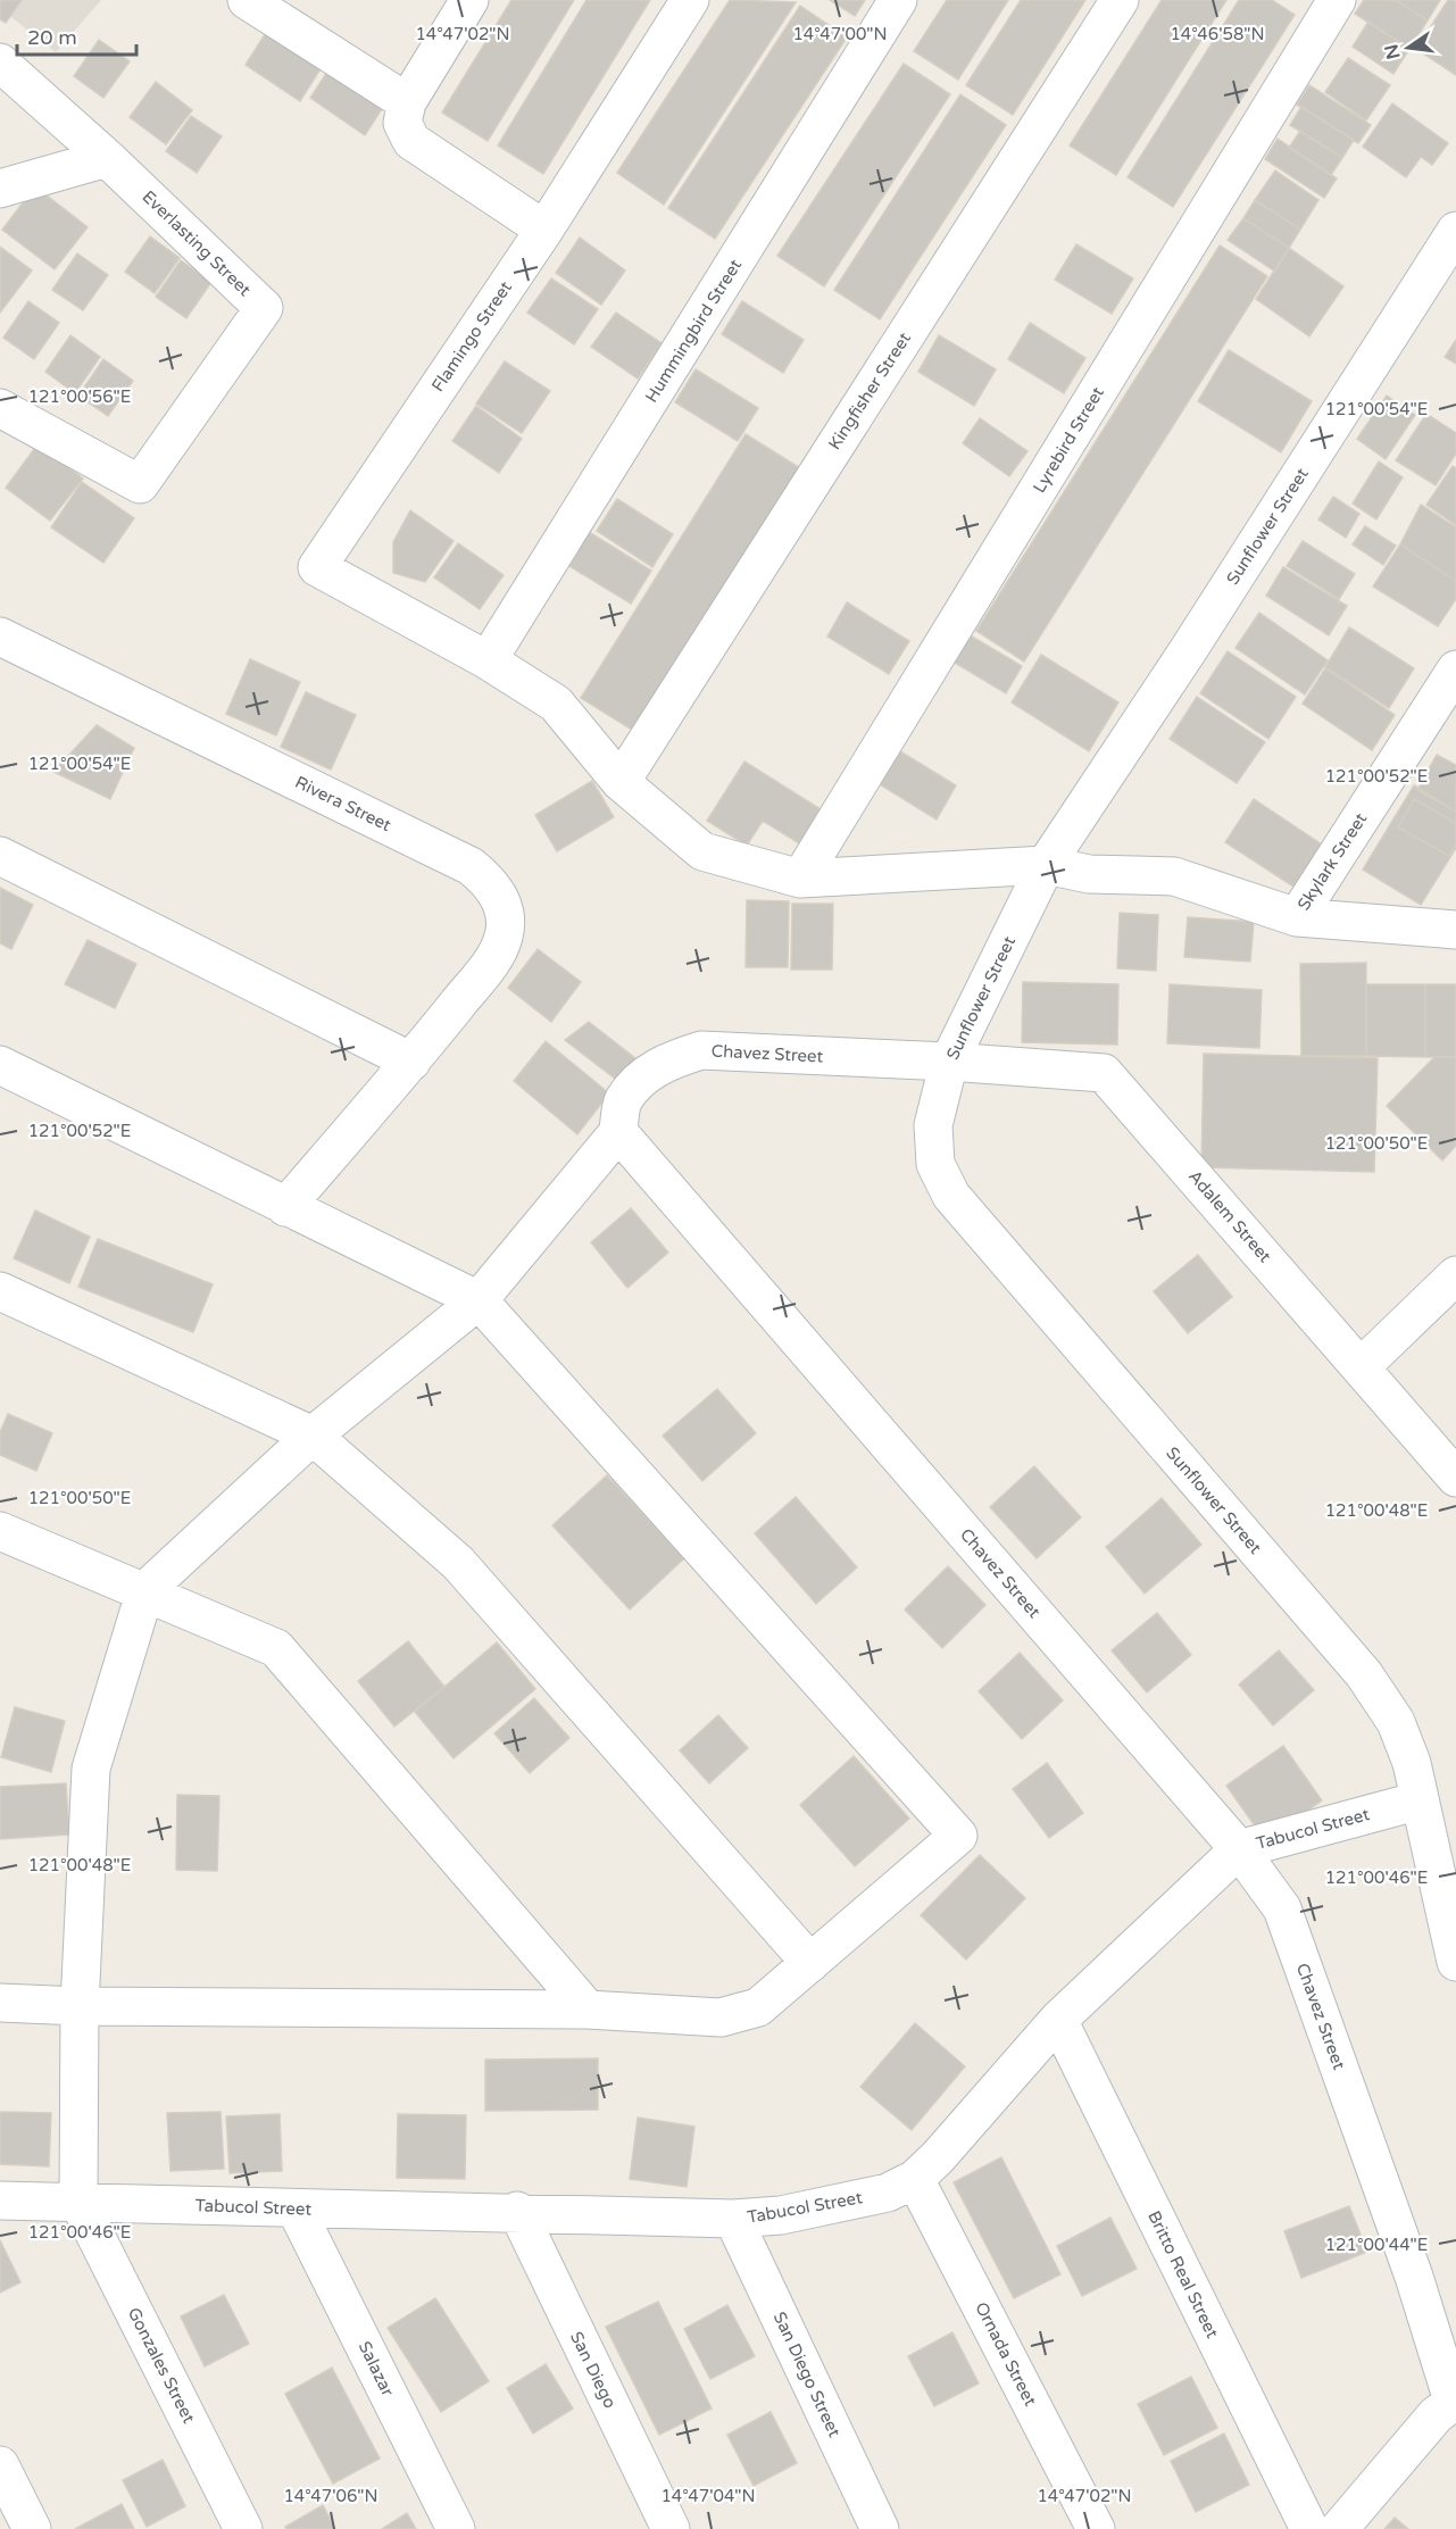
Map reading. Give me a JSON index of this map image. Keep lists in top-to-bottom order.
{
  "streets": {
    "street": [
      "Everlasting Street",
      "Hummingbird Street",
      "Flamingo Street",
      "Kingfisher Street",
      "Lyrebird Street",
      "Sunflower Street",
      "Rivera Street",
      "Skylark Street",
      "Chavez Street",
      "Adalem Street",
      "Tabucol Street",
      "Britto Real Street",
      "Ornada Street",
      "Gonzales Street",
      "Salazar",
      "San Diego",
      "San Diego Street"
    ]
  },
  "crossings": [
    ["Hummingbird Street", "Flamingo Street"],
    ["Sunflower Street", "Chavez Street"],
    ["Sunflower Street", "Adalem Street"],
    ["Sunflower Street", "Tabucol Street"],
    ["Chavez Street", "Adalem Street"],
    ["Chavez Street", "Tabucol Street"],
    ["Tabucol Street", "Britto Real Street"],
    ["Tabucol Street", "Ornada Street"],
    ["Tabucol Street", "Gonzales Street"],
    ["Tabucol Street", "Salazar"],
    ["Tabucol Street", "San Diego"],
    ["Tabucol Street", "San Diego Street"]
  ],
  "scale_bar": "20 m",
  "north": "left",
  "coordinates": [
    "14°47'02\"N",
    "14°47'00\"N",
    "14°46'58\"N",
    "121°00'56\"E",
    "121°00'54\"E",
    "121°00'52\"E",
    "121°00'50\"E",
    "121°00'48\"E",
    "121°00'46\"E",
    "121°00'44\"E",
    "14°47'06\"N",
    "14°47'04\"N"
  ]
}
